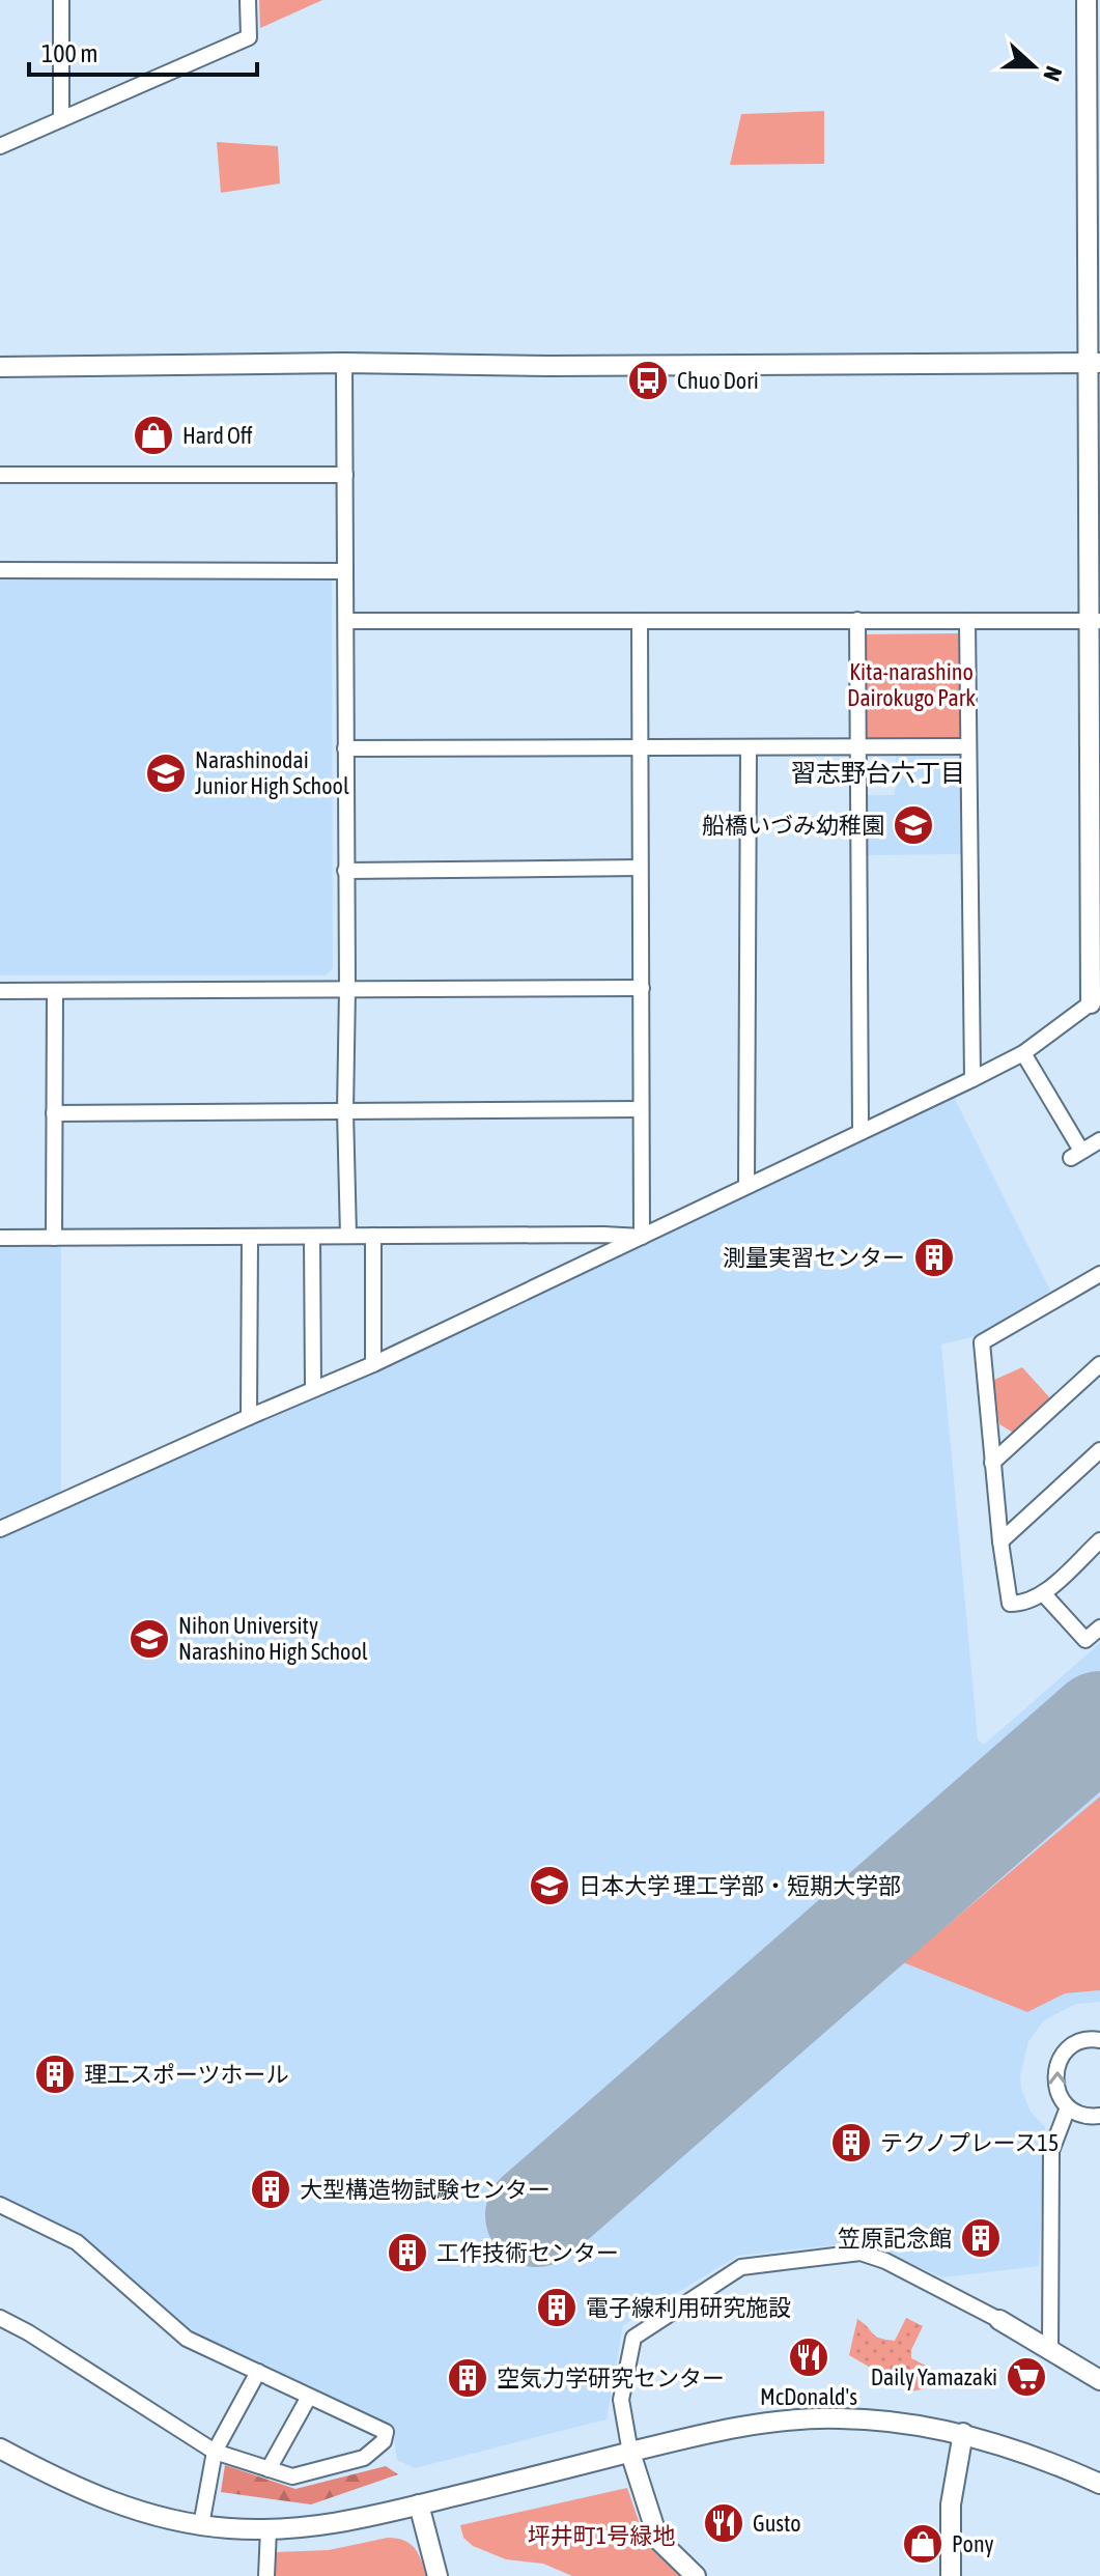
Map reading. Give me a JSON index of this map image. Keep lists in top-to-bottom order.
{
  "districts": ["習志野台六丁目"],
  "parks": ["Kita-narashino Dairokugo Park", "坪井町1号緑地"],
  "places": {
    "bus stop": ["Chuo Dori"],
    "shop": ["Hard Off", "Pony"],
    "school or university": [
      "Narashinodai Junior High School",
      "船橋いづみ幼稚園",
      "Nihon University Narashino High School",
      "日本大学 理工学部・短期大学部"
    ],
    "building": [
      "測量実習センター",
      "理工スポーツホール",
      "テクノプレース15",
      "大型構造物試験センター",
      "笠原記念館",
      "工作技術センター",
      "電子線利用研究施設",
      "空気力学研究センター"
    ],
    "restaurant": ["McDonald's", "Gusto"],
    "supermarket": ["Daily Yamazaki"]
  },
  "scale_bar": "100 m",
  "north": "right"
}
